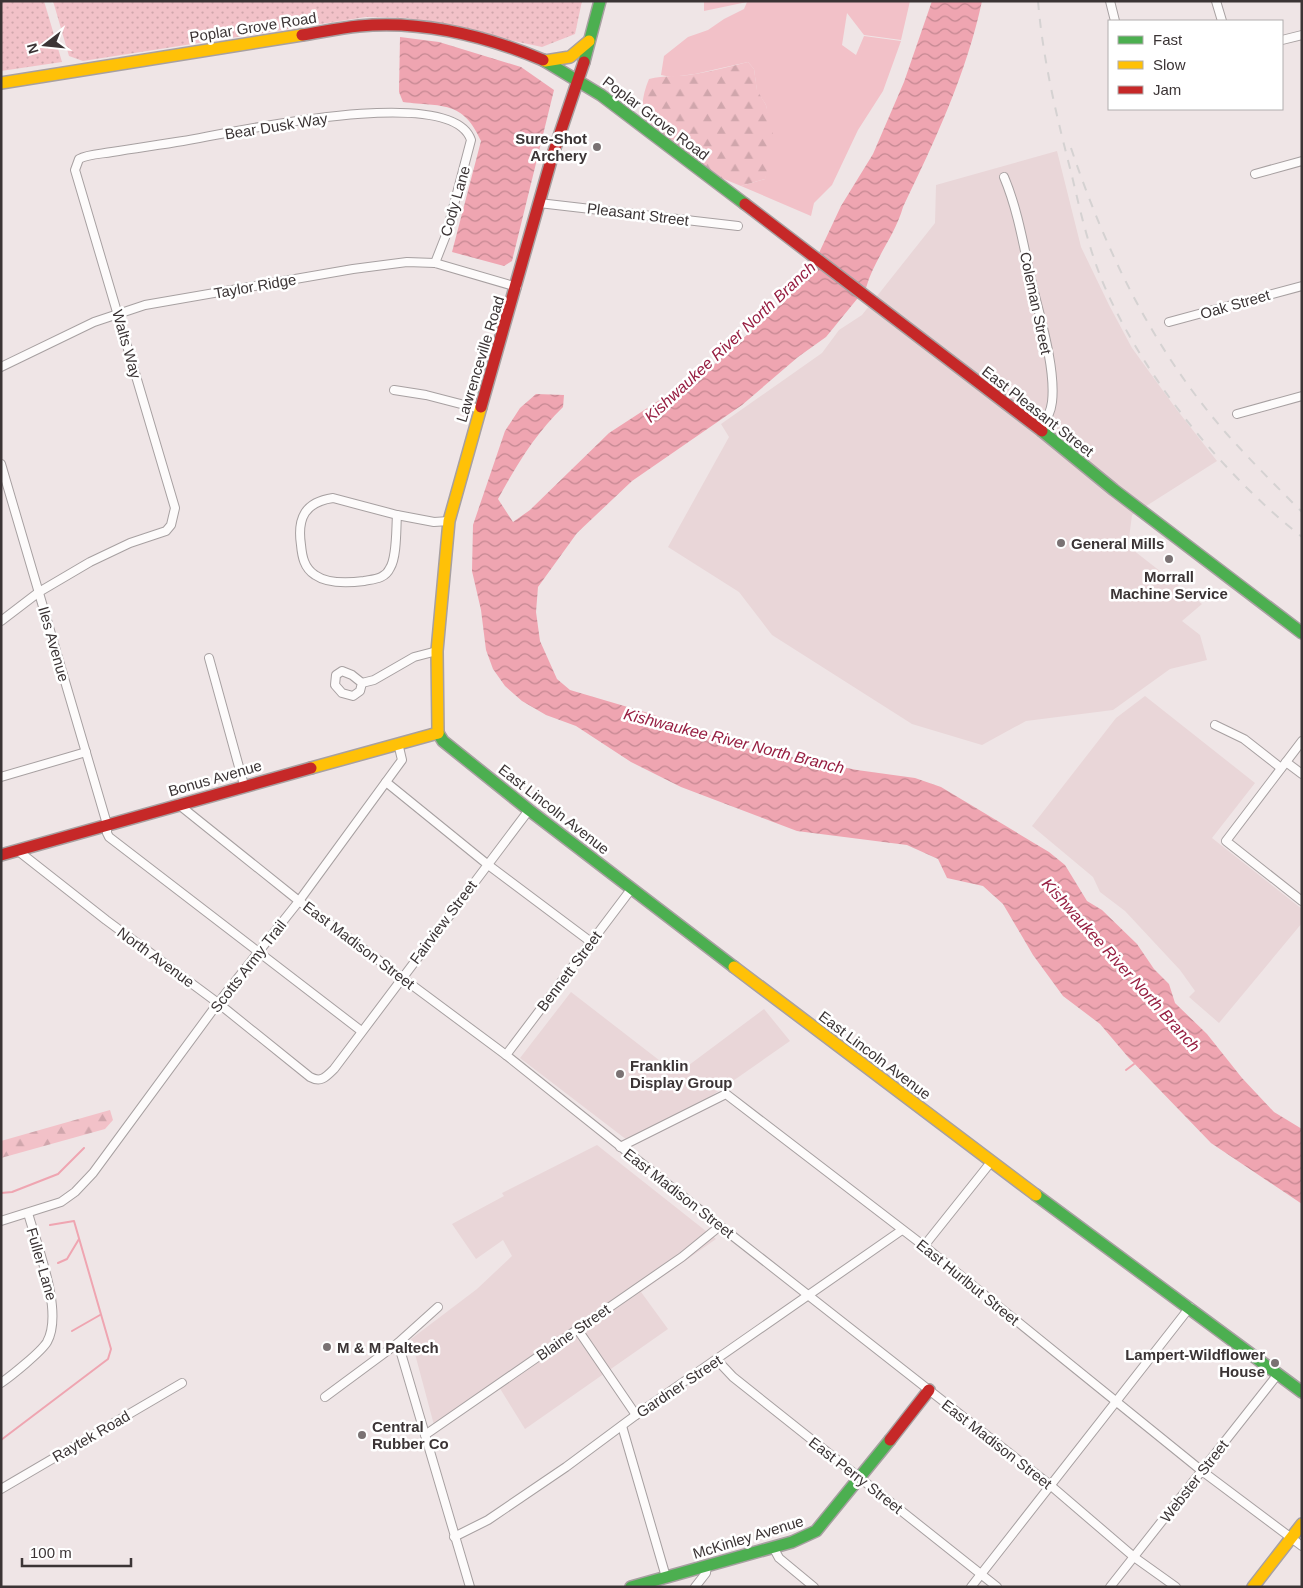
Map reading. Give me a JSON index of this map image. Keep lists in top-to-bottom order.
{
  "streets": {
    "street": [
      "Poplar Grove Road",
      "Bear Dusk Way",
      "Cody Lane",
      "Pleasant Street",
      "Taylor Ridge",
      "Coleman Street",
      "Oak Street",
      "Walts Way",
      "Lawrenceville Road",
      "East Pleasant Street",
      "Iles Avenue",
      "Bonus Avenue",
      "East Lincoln Avenue",
      "Fairview Street",
      "East Madison Street",
      "North Avenue",
      "Scotts Army Trail",
      "Bennett Street",
      "Fuller Lane",
      "East Hurlbut Street",
      "Blaine Street",
      "Gardner Street",
      "Raytek Road",
      "East Perry Street",
      "Webster Street",
      "McKinley Avenue"
    ]
  },
  "crossings": [
    ["Poplar Grove Road", "Lawrenceville Road"],
    ["Poplar Grove Road", "East Pleasant Street"],
    ["Bear Dusk Way", "Cody Lane"],
    ["Bear Dusk Way", "Walts Way"],
    ["Cody Lane", "Taylor Ridge"],
    ["Pleasant Street", "Lawrenceville Road"],
    ["Taylor Ridge", "Walts Way"],
    ["Taylor Ridge", "Lawrenceville Road"],
    ["Coleman Street", "East Pleasant Street"],
    ["Walts Way", "Iles Avenue"],
    ["Lawrenceville Road", "Bonus Avenue"],
    ["Lawrenceville Road", "East Lincoln Avenue"],
    ["Iles Avenue", "Bonus Avenue"],
    ["Iles Avenue", "Fairview Street"],
    ["Iles Avenue", "Scotts Army Trail"],
    ["Bonus Avenue", "East Lincoln Avenue"],
    ["Bonus Avenue", "East Madison Street"],
    ["Bonus Avenue", "North Avenue"],
    ["Bonus Avenue", "Scotts Army Trail"],
    ["East Lincoln Avenue", "Fairview Street"],
    ["East Lincoln Avenue", "Bennett Street"],
    ["East Lincoln Avenue", "Webster Street"],
    ["Fairview Street", "East Madison Street"],
    ["Fairview Street", "North Avenue"],
    ["East Madison Street", "Scotts Army Trail"],
    ["East Madison Street", "Bennett Street"],
    ["East Madison Street", "East Hurlbut Street"],
    ["East Madison Street", "Blaine Street"],
    ["East Madison Street", "Gardner Street"],
    ["East Madison Street", "Webster Street"],
    ["East Madison Street", "McKinley Avenue"],
    ["North Avenue", "Scotts Army Trail"],
    ["Scotts Army Trail", "Fuller Lane"],
    ["East Hurlbut Street", "Gardner Street"],
    ["East Hurlbut Street", "Webster Street"],
    ["Gardner Street", "East Perry Street"],
    ["East Perry Street", "McKinley Avenue"]
  ],
  "water": ["Kishwaukee River North Branch"],
  "places": [
    "Sure-Shot Archery",
    "General Mills",
    "Morrall Machine Service",
    "Franklin Display Group",
    "M & M Paltech",
    "Lampert-Wildflower House",
    "Central Rubber Co"
  ],
  "legend": ["Fast", "Slow", "Jam"],
  "scale_bar": "100 m",
  "north": "left"
}
